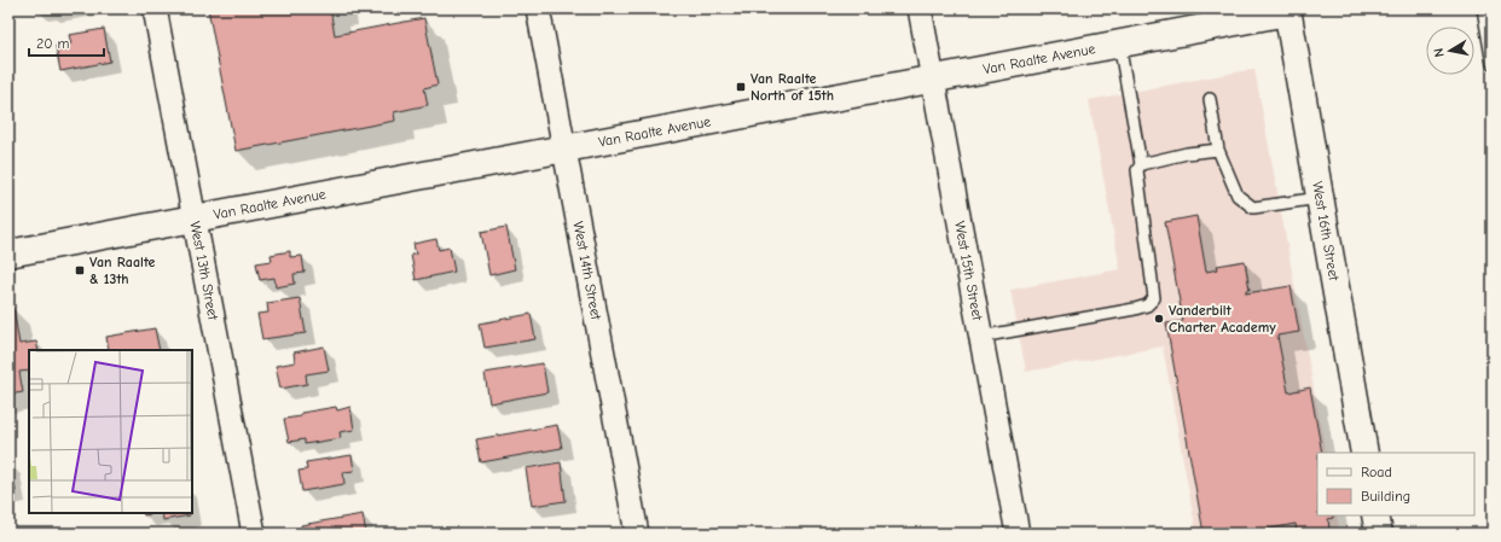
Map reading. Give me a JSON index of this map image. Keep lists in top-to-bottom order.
{
  "streets": {
    "street": [
      "Van Raalte Avenue",
      "West 16th Street",
      "West 13th Street",
      "West 14th Street",
      "West 15th Street"
    ]
  },
  "crossings": [
    ["Van Raalte Avenue", "West 16th Street"],
    ["Van Raalte Avenue", "West 13th Street"],
    ["Van Raalte Avenue", "West 14th Street"],
    ["Van Raalte Avenue", "West 15th Street"]
  ],
  "places": {
    "transit": ["Van Raalte North of 15th", "Van Raalte & 13th"],
    "other": ["Vanderbilt Charter Academy"]
  },
  "legend": ["Road", "Building"],
  "scale_bar": "20 m",
  "north": "left"
}
